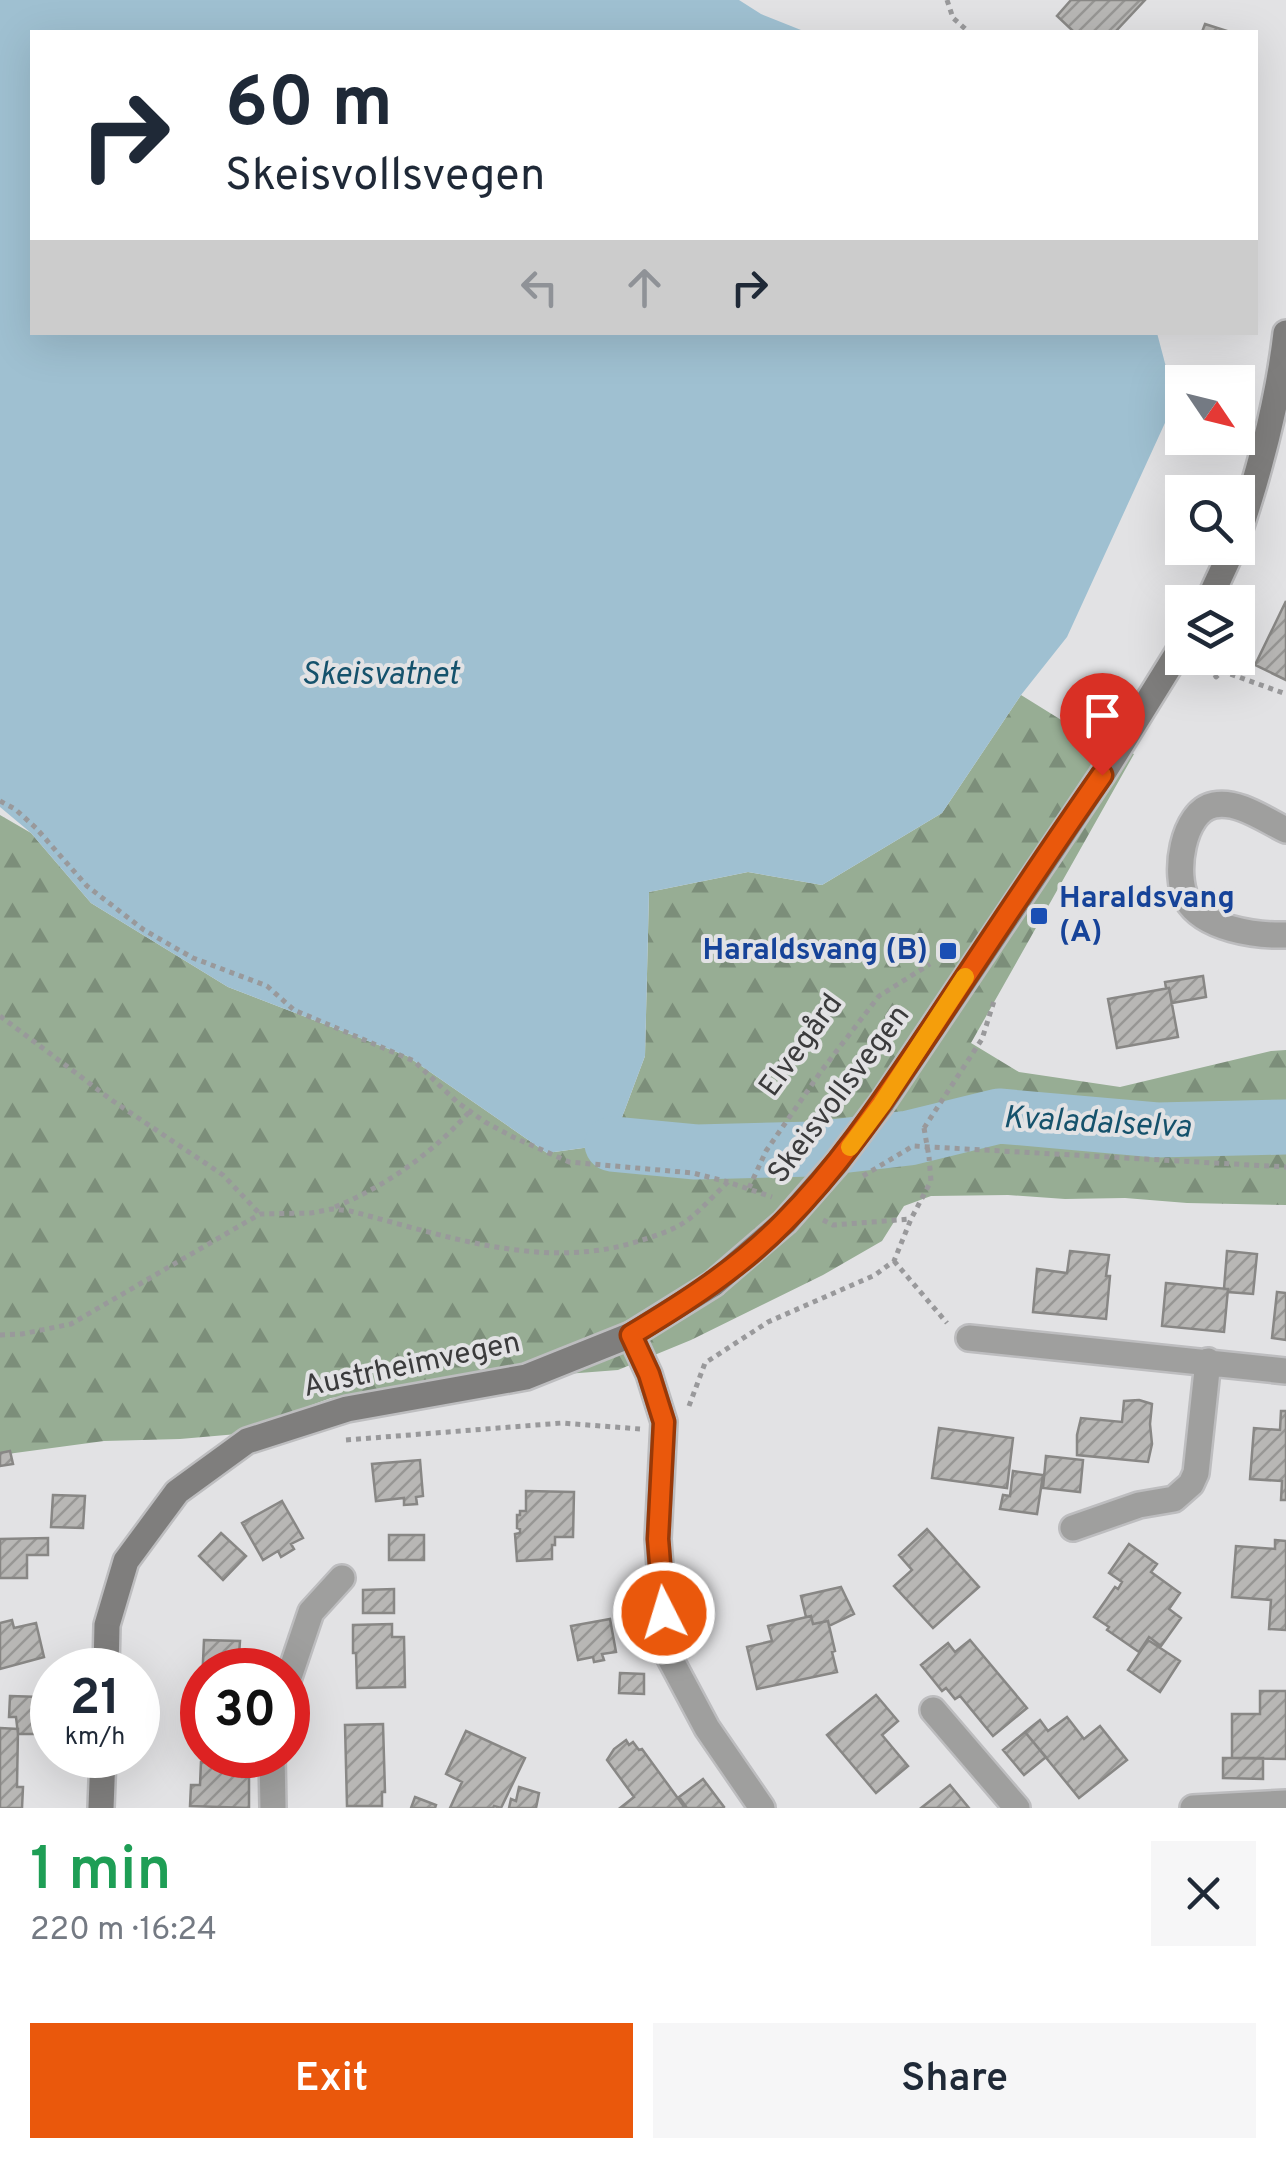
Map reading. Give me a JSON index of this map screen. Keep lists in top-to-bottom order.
{
  "streets": {
    "main road": ["Skeisvollsvegen", "Austrheimvegen"],
    "path": ["Elvegård"]
  },
  "crossings": [
    ["Skeisvollsvegen", "Austrheimvegen"]
  ],
  "water": ["Skeisvatnet", "Kvaladalselva"],
  "places": {
    "transit": ["Haraldsvang (A)", "Haraldsvang (B)"]
  },
  "north": "bottom right",
  "page": {
    "turn": ["60 m", "Skeisvollsvegen"],
    "speed": "21 km/h",
    "limit": "30",
    "heading": ["1 min", "220 m · 16:24"],
    "buttons": ["Exit", "Share"]
  }
}
